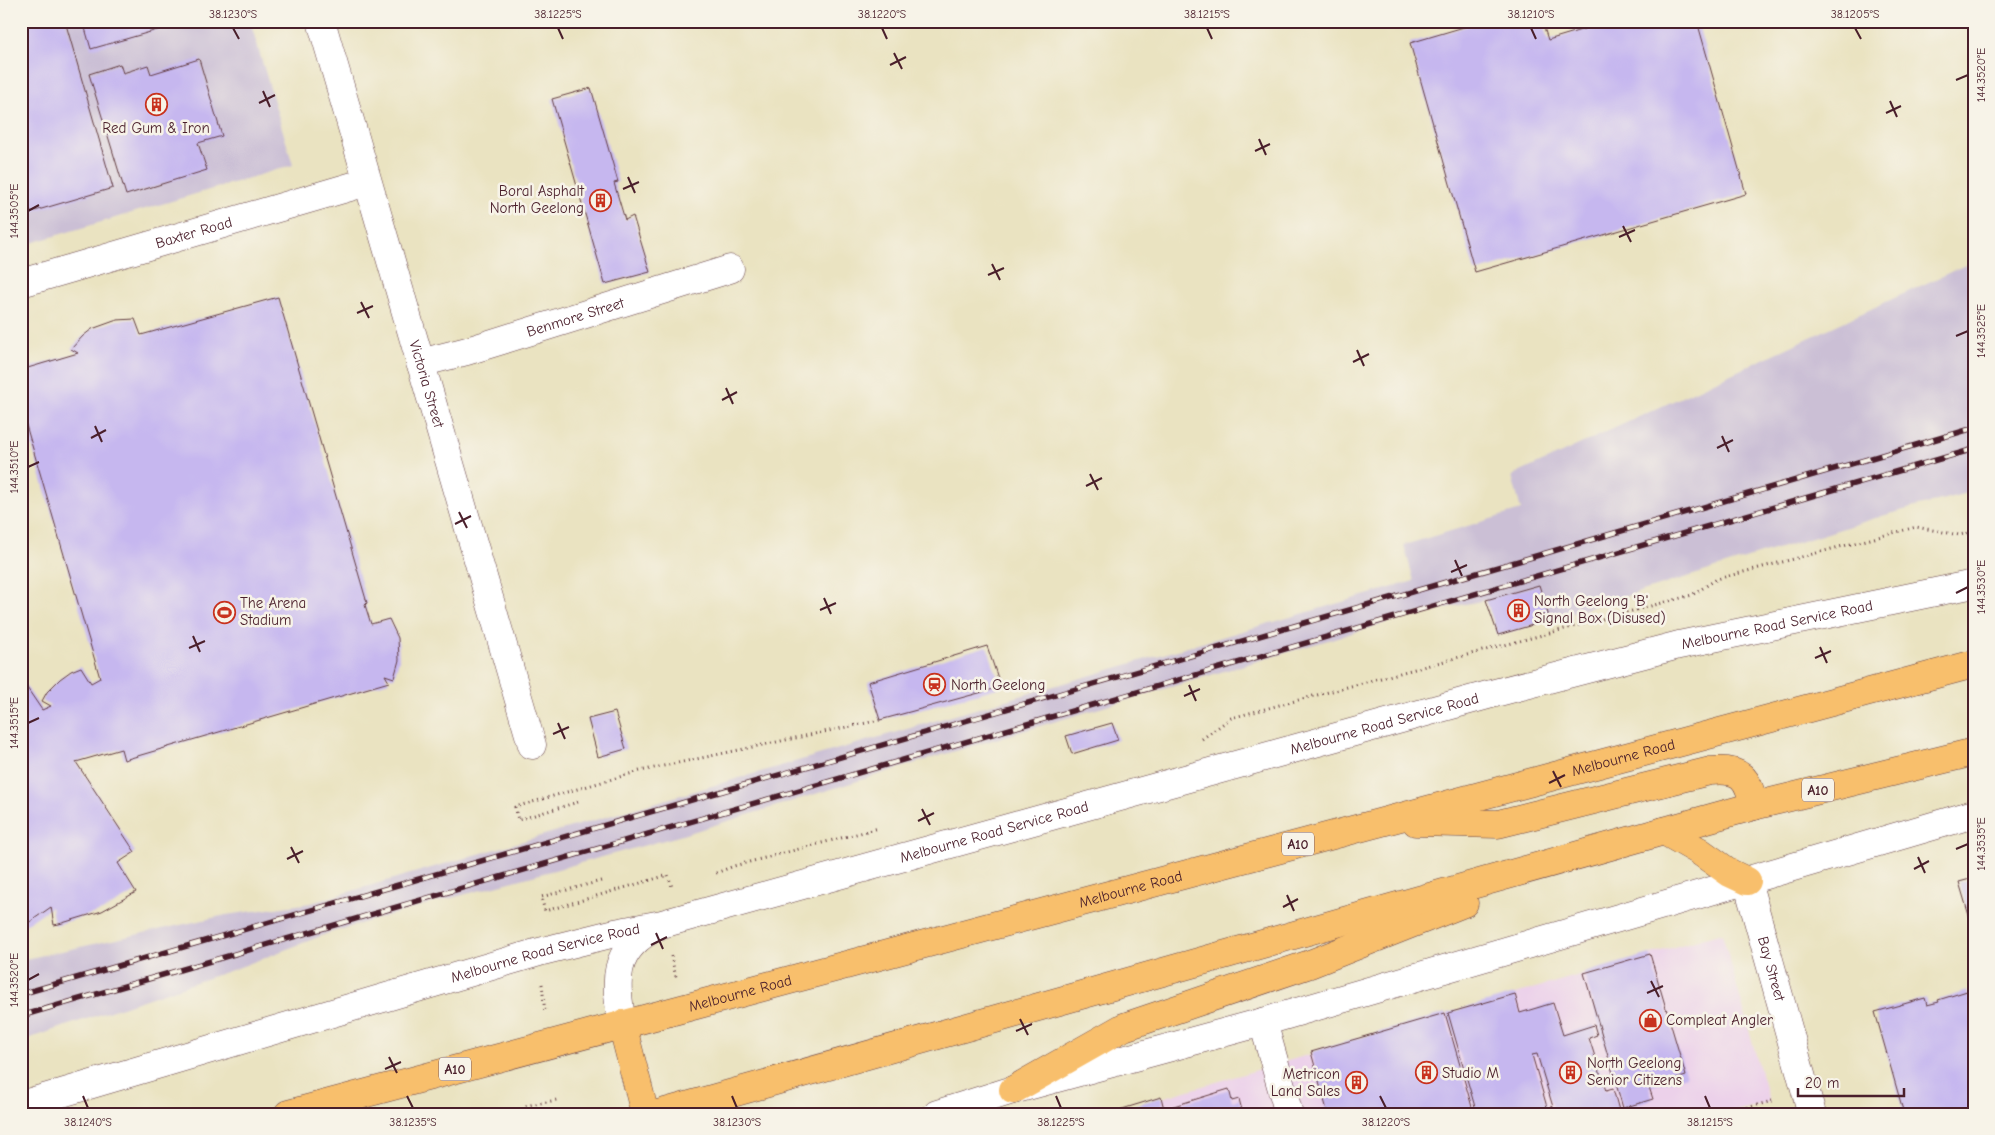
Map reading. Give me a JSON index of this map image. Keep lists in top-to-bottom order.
{
  "streets": {
    "highway": ["Melbourne Road", "A10"],
    "street": [
      "Baxter Road",
      "Benmore Street",
      "Victoria Street",
      "Melbourne Road Service Road",
      "Bay Street"
    ]
  },
  "crossings": [
    ["Baxter Road", "Victoria Street"],
    ["Benmore Street", "Victoria Street"]
  ],
  "places": {
    "building": [
      "Red Gum & Iron",
      "Boral Asphalt North Geelong",
      "North Geelong 'B' Signal Box (Disused)",
      "North Geelong Senior Citizens",
      "Studio M",
      "Metricon Land Sales"
    ],
    "sports": ["The Arena Stadium"],
    "station": ["North Geelong"],
    "shop": ["Compleat Angler"]
  },
  "scale_bar": "20 m",
  "coordinates": [
    "38.1230°S",
    "38.1225°S",
    "38.1220°S",
    "38.1215°S",
    "38.1210°S",
    "38.1205°S",
    "144.3520°E",
    "144.3505°E",
    "144.3525°E",
    "144.3510°E",
    "144.3530°E",
    "144.3515°E",
    "144.3535°E",
    "38.1240°S",
    "38.1235°S"
  ]
}
